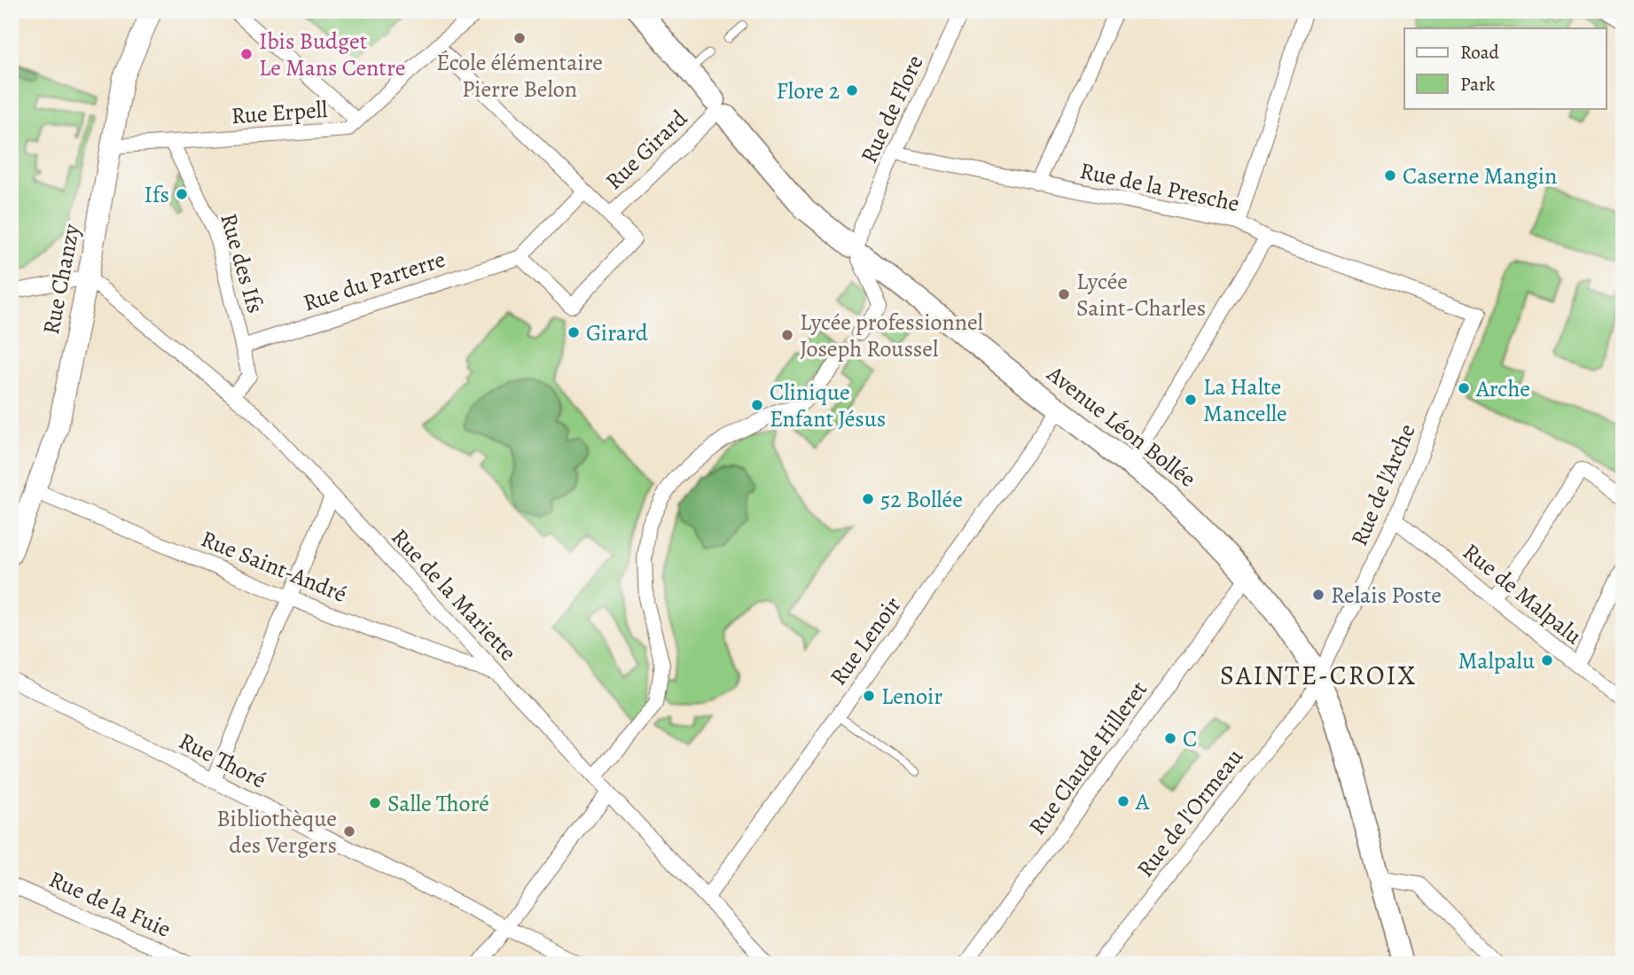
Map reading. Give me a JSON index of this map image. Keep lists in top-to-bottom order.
{
  "streets": {
    "main road": ["Rue Chanzy", "Avenue Léon Bollée"],
    "street": [
      "Rue de Flore",
      "Rue Erpell",
      "Rue Girard",
      "Rue de la Presche",
      "Rue des Ifs",
      "Rue du Parterre",
      "Rue de l'Arche",
      "Rue Saint-André",
      "Rue de Malpalu",
      "Rue de la Mariette",
      "Rue Lenoir",
      "Rue Claude Hilleret",
      "Rue Thoré",
      "Rue de l'Ormeau",
      "Rue de la Fuie"
    ]
  },
  "crossings": [
    ["Rue de Flore", "Rue de la Presche"],
    ["Rue de Flore", "Avenue Léon Bollée"],
    ["Rue Erpell", "Rue des Ifs"],
    ["Rue Erpell", "Rue Chanzy"],
    ["Rue Girard", "Avenue Léon Bollée"],
    ["Rue de la Presche", "Rue de l'Arche"],
    ["Rue des Ifs", "Rue du Parterre"],
    ["Rue des Ifs", "Rue de la Mariette"],
    ["Rue Chanzy", "Rue Saint-André"],
    ["Rue Chanzy", "Rue de la Mariette"],
    ["Avenue Léon Bollée", "Rue de l'Arche"],
    ["Avenue Léon Bollée", "Rue Lenoir"],
    ["Avenue Léon Bollée", "Rue Claude Hilleret"],
    ["Avenue Léon Bollée", "Rue de l'Ormeau"],
    ["Rue de l'Arche", "Rue de Malpalu"],
    ["Rue de l'Arche", "Rue de l'Ormeau"],
    ["Rue Saint-André", "Rue de la Mariette"],
    ["Rue de la Mariette", "Rue Lenoir"]
  ],
  "districts": ["SAINTE-CROIX"],
  "places": [
    "École élémentaire Pierre Belon",
    "Ibis Budget Le Mans Centre",
    "Flore 2",
    "Caserne Mangin",
    "Ifs",
    "Lycée Saint-Charles",
    "Girard",
    "Lycée professionnel Joseph Roussel",
    "Arche",
    "La Halte Mancelle",
    "Clinique Enfant Jésus",
    "52 Bollée",
    "Relais Poste",
    "Malpalu",
    "Lenoir",
    "C",
    "A",
    "Salle Thoré",
    "Bibliothèque des Vergers"
  ],
  "legend": ["Road", "Park"]
}
